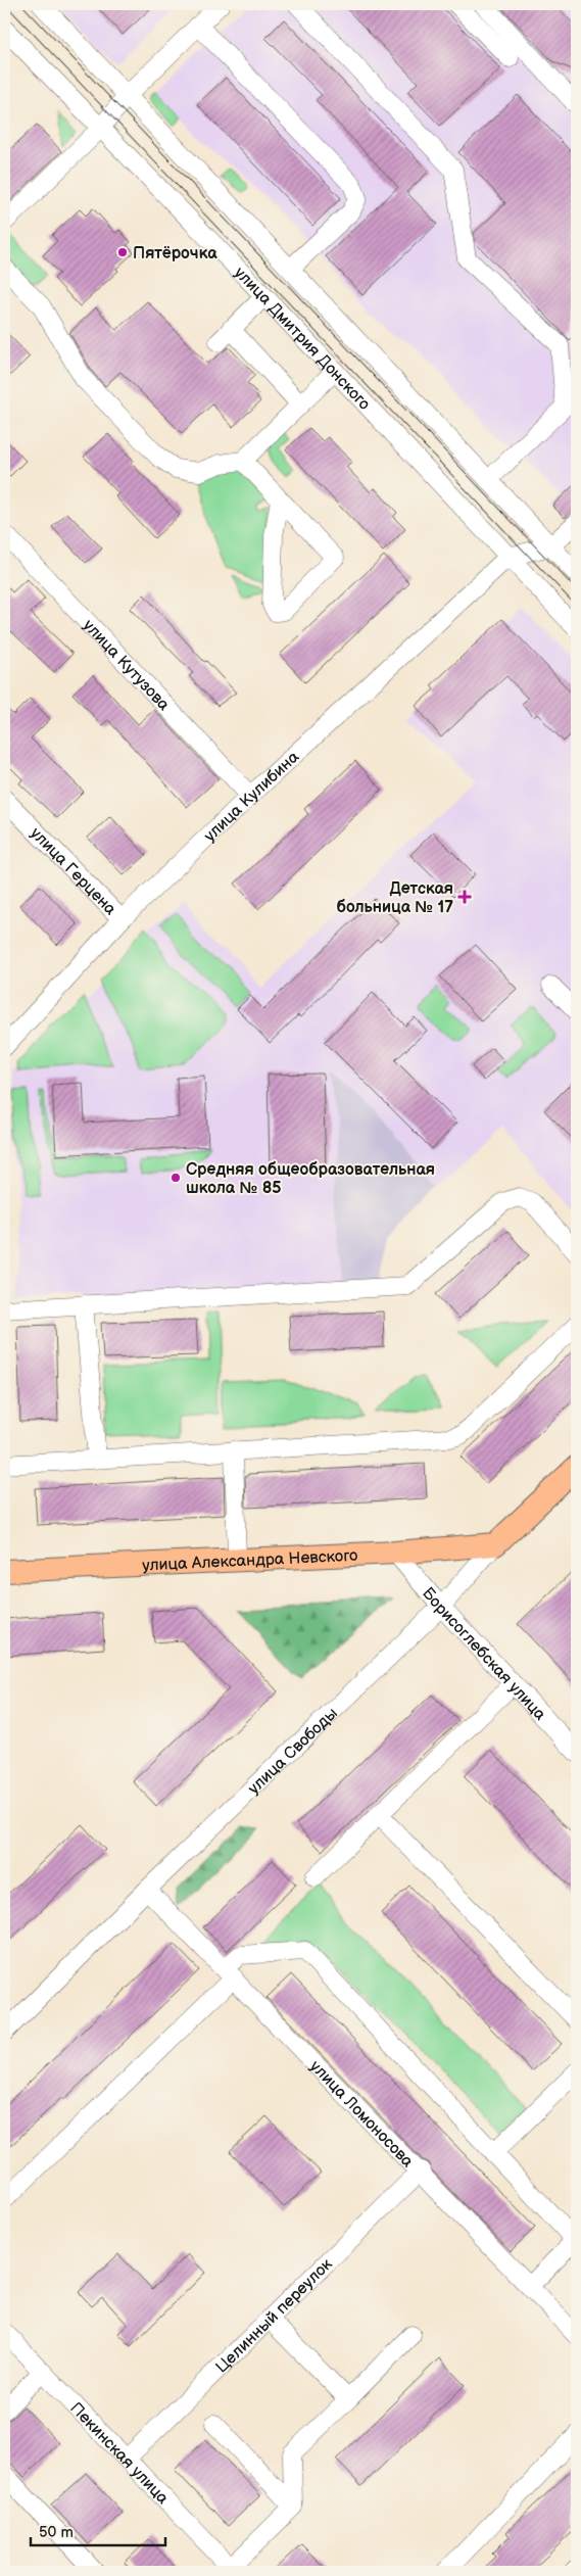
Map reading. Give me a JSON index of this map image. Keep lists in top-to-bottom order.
{
  "streets": {
    "main road": ["улица Александра Невского", "улица Свободы"],
    "street": [
      "улица Дмитрия Донского",
      "улица Кутузова",
      "улица Кулибина",
      "улица Герцена",
      "Борисоглебская улица",
      "улица Ломоносова",
      "Целинный переулок",
      "Пекинская улица"
    ]
  },
  "crossings": [
    ["улица Дмитрия Донского", "улица Кулибина"],
    ["улица Кутузова", "улица Кулибина"],
    ["улица Кулибина", "улица Герцена"],
    ["улица Александра Невского", "Борисоглебская улица"],
    ["улица Александра Невского", "улица Свободы"],
    ["Борисоглебская улица", "улица Свободы"],
    ["улица Свободы", "улица Ломоносова"],
    ["улица Ломоносова", "Целинный переулок"],
    ["Целинный переулок", "Пекинская улица"]
  ],
  "places": {
    "other": ["Пятёрочка", "Средняя общеобразовательная школа № 85"],
    "health": ["Детская больница № 17"]
  },
  "scale_bar": "50 m"
}
